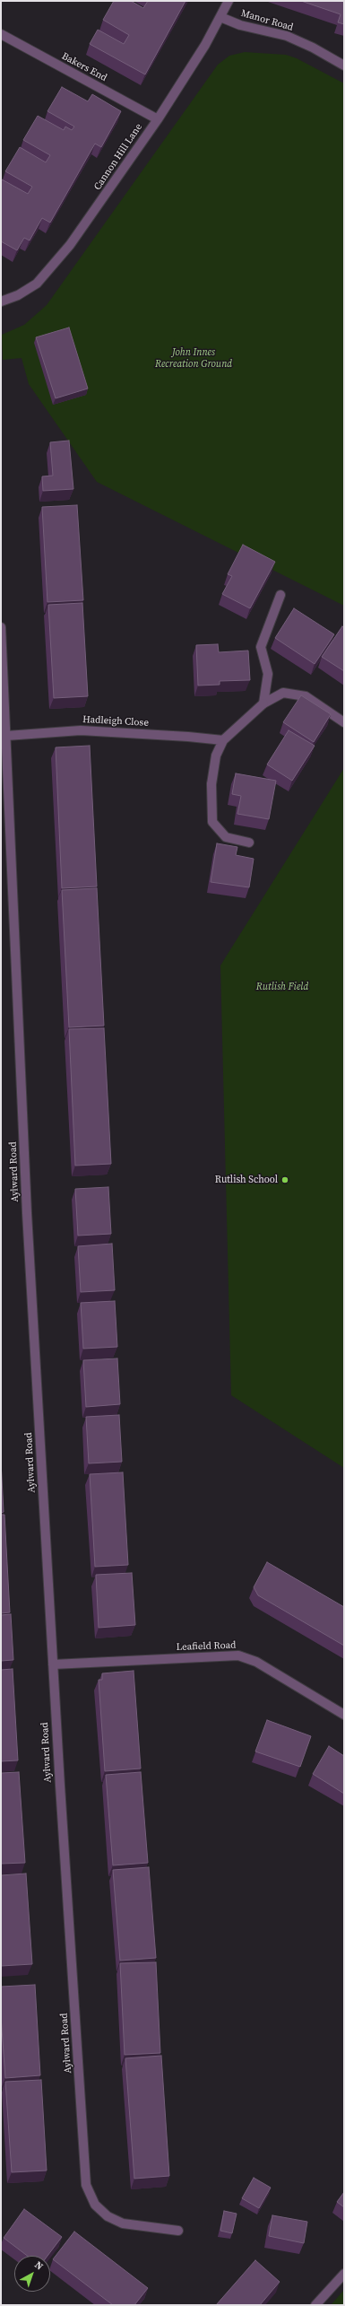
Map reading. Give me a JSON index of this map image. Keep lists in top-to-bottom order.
{
  "streets": {
    "street": [
      "Manor Road",
      "Bakers End",
      "Cannon Hill Lane",
      "Hadleigh Close",
      "Aylward Road",
      "Leafield Road"
    ]
  },
  "crossings": [
    ["Manor Road", "Cannon Hill Lane"],
    ["Bakers End", "Cannon Hill Lane"],
    ["Hadleigh Close", "Aylward Road"],
    ["Aylward Road", "Leafield Road"]
  ],
  "parks": ["John Innes Recreation Ground", "Rutlish Field"],
  "places": ["Rutlish School"],
  "north": "top right"
}
